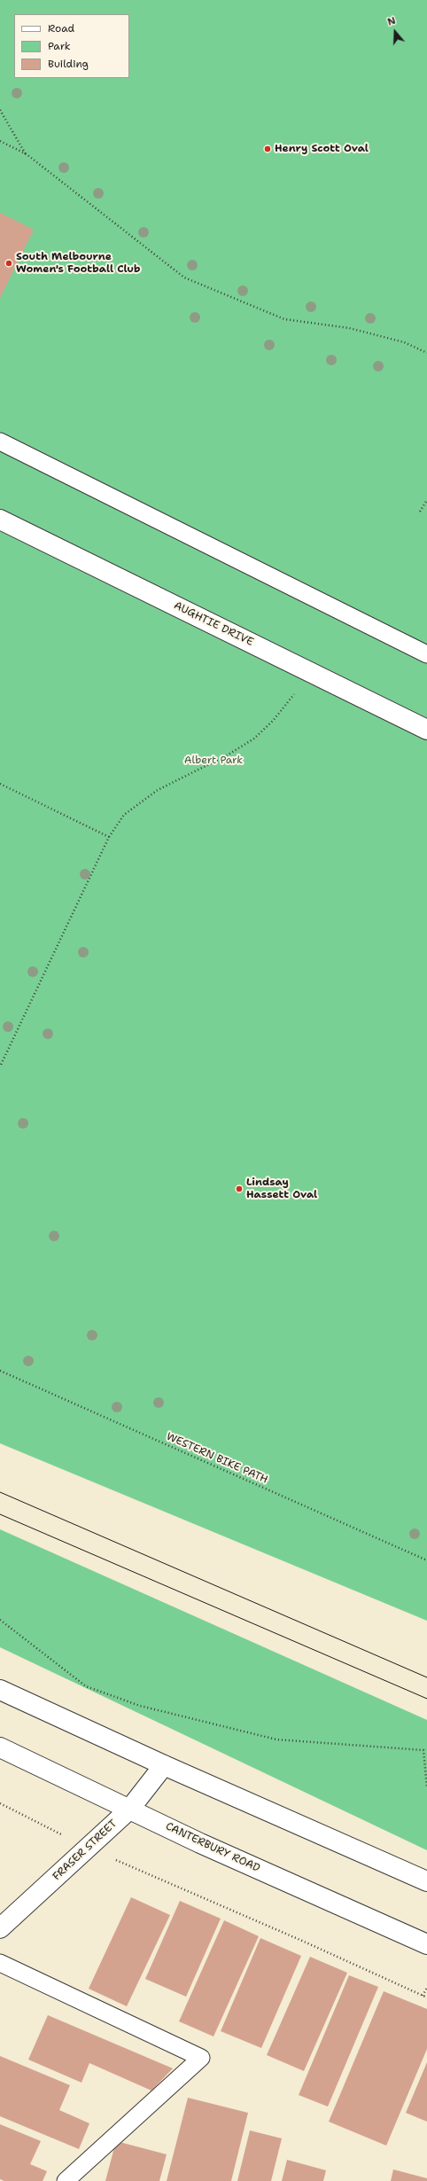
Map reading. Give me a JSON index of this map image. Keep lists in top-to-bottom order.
{
  "streets": {
    "main road": ["AUGHTIE DRIVE", "CANTERBURY ROAD", "FRASER STREET"],
    "path": ["WESTERN BIKE PATH"]
  },
  "crossings": [
    ["CANTERBURY ROAD", "FRASER STREET"]
  ],
  "parks": ["Albert Park"],
  "places": ["Henry Scott Oval", "South Melbourne Women's Football Club", "Lindsay Hassett Oval"],
  "legend": ["Road", "Park", "Building"],
  "north": "top"
}
